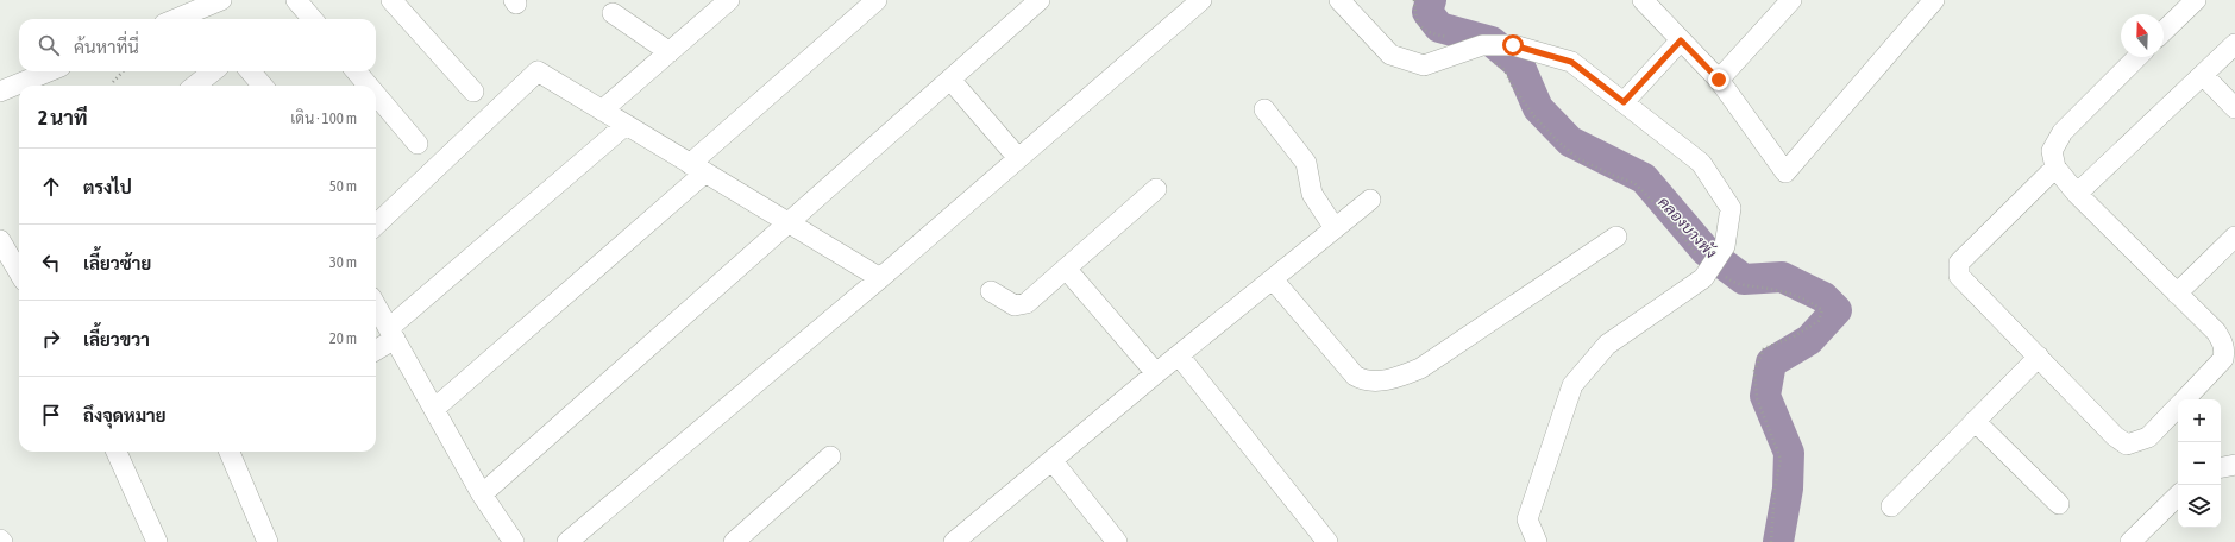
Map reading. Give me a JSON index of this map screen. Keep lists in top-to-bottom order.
{
  "water": ["คลองบางพัง"],
  "north": "top",
  "page": {
    "search": "ค้นหาที่นี่",
    "heading": ["2 นาที", "เดิน · 100 m"],
    "list": [
      ["ตรงไป", "50 m"],
      ["เลี้ยวซ้าย", "30 m"],
      ["เลี้ยวขวา", "20 m"],
      "ถึงจุดหมาย"
    ],
    "map_buttons": ["+", "−"]
  }
}
